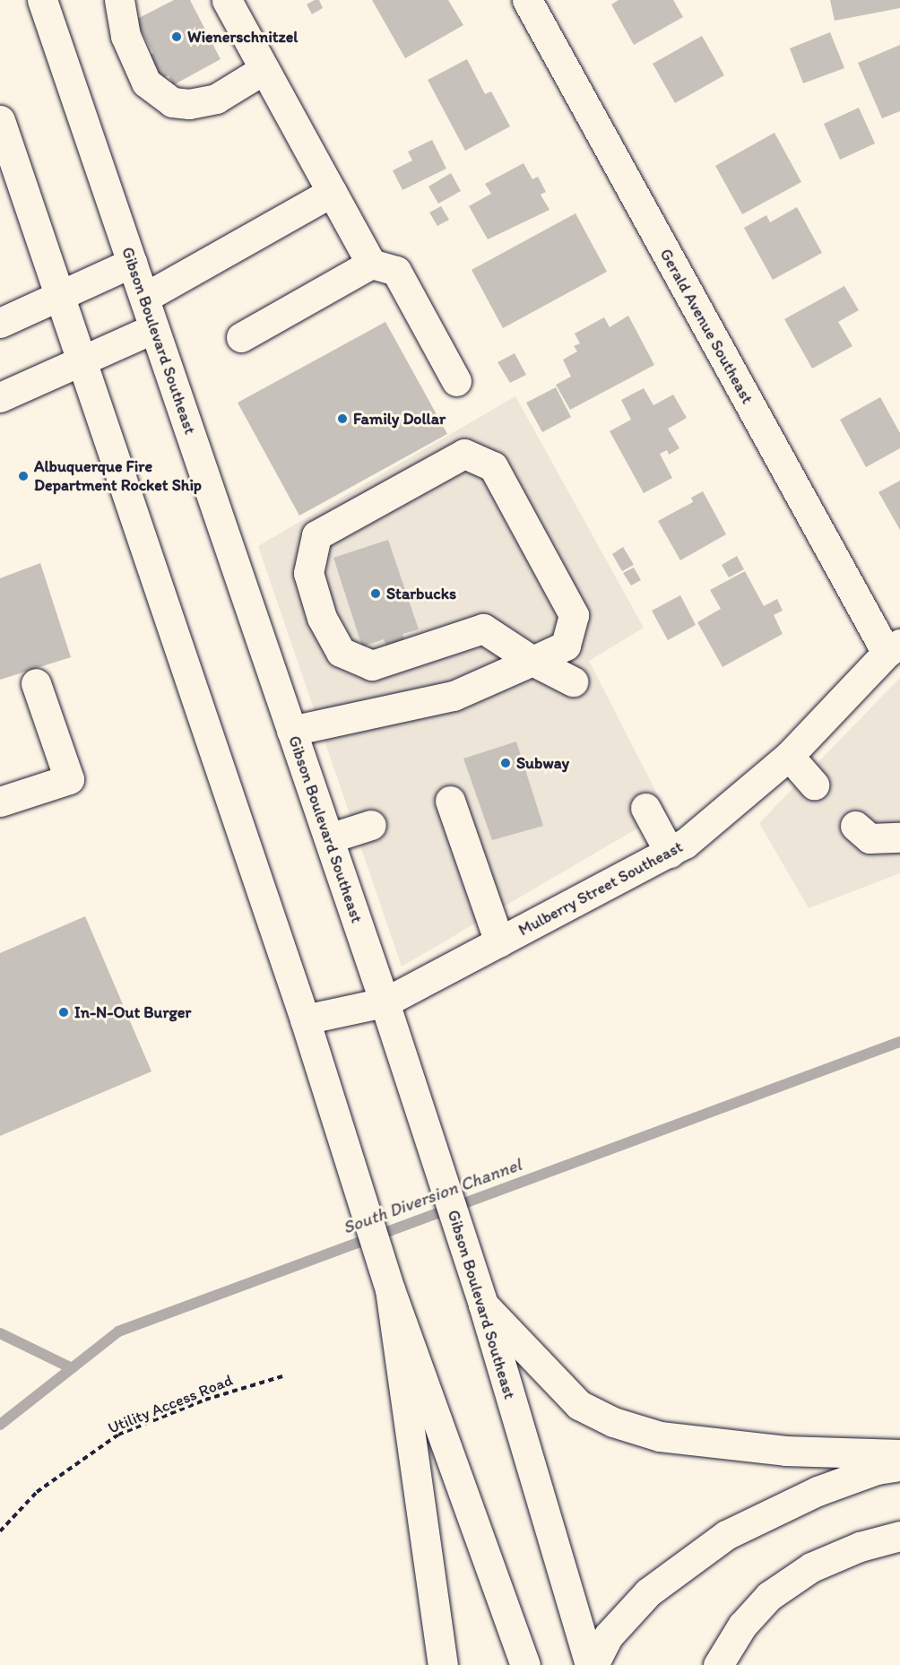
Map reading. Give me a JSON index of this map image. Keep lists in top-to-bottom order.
{
  "streets": {
    "main road": ["Gerald Avenue Southeast", "Gibson Boulevard Southeast", "Mulberry Street Southeast"],
    "path": ["Utility Access Road"]
  },
  "crossings": [
    ["Gerald Avenue Southeast", "Mulberry Street Southeast"],
    ["Gibson Boulevard Southeast", "Mulberry Street Southeast"]
  ],
  "water": ["South Diversion Channel"],
  "places": [
    "Wienerschnitzel",
    "Family Dollar",
    "Albuquerque Fire Department Rocket Ship",
    "Starbucks",
    "Subway",
    "In-N-Out Burger"
  ]
}
